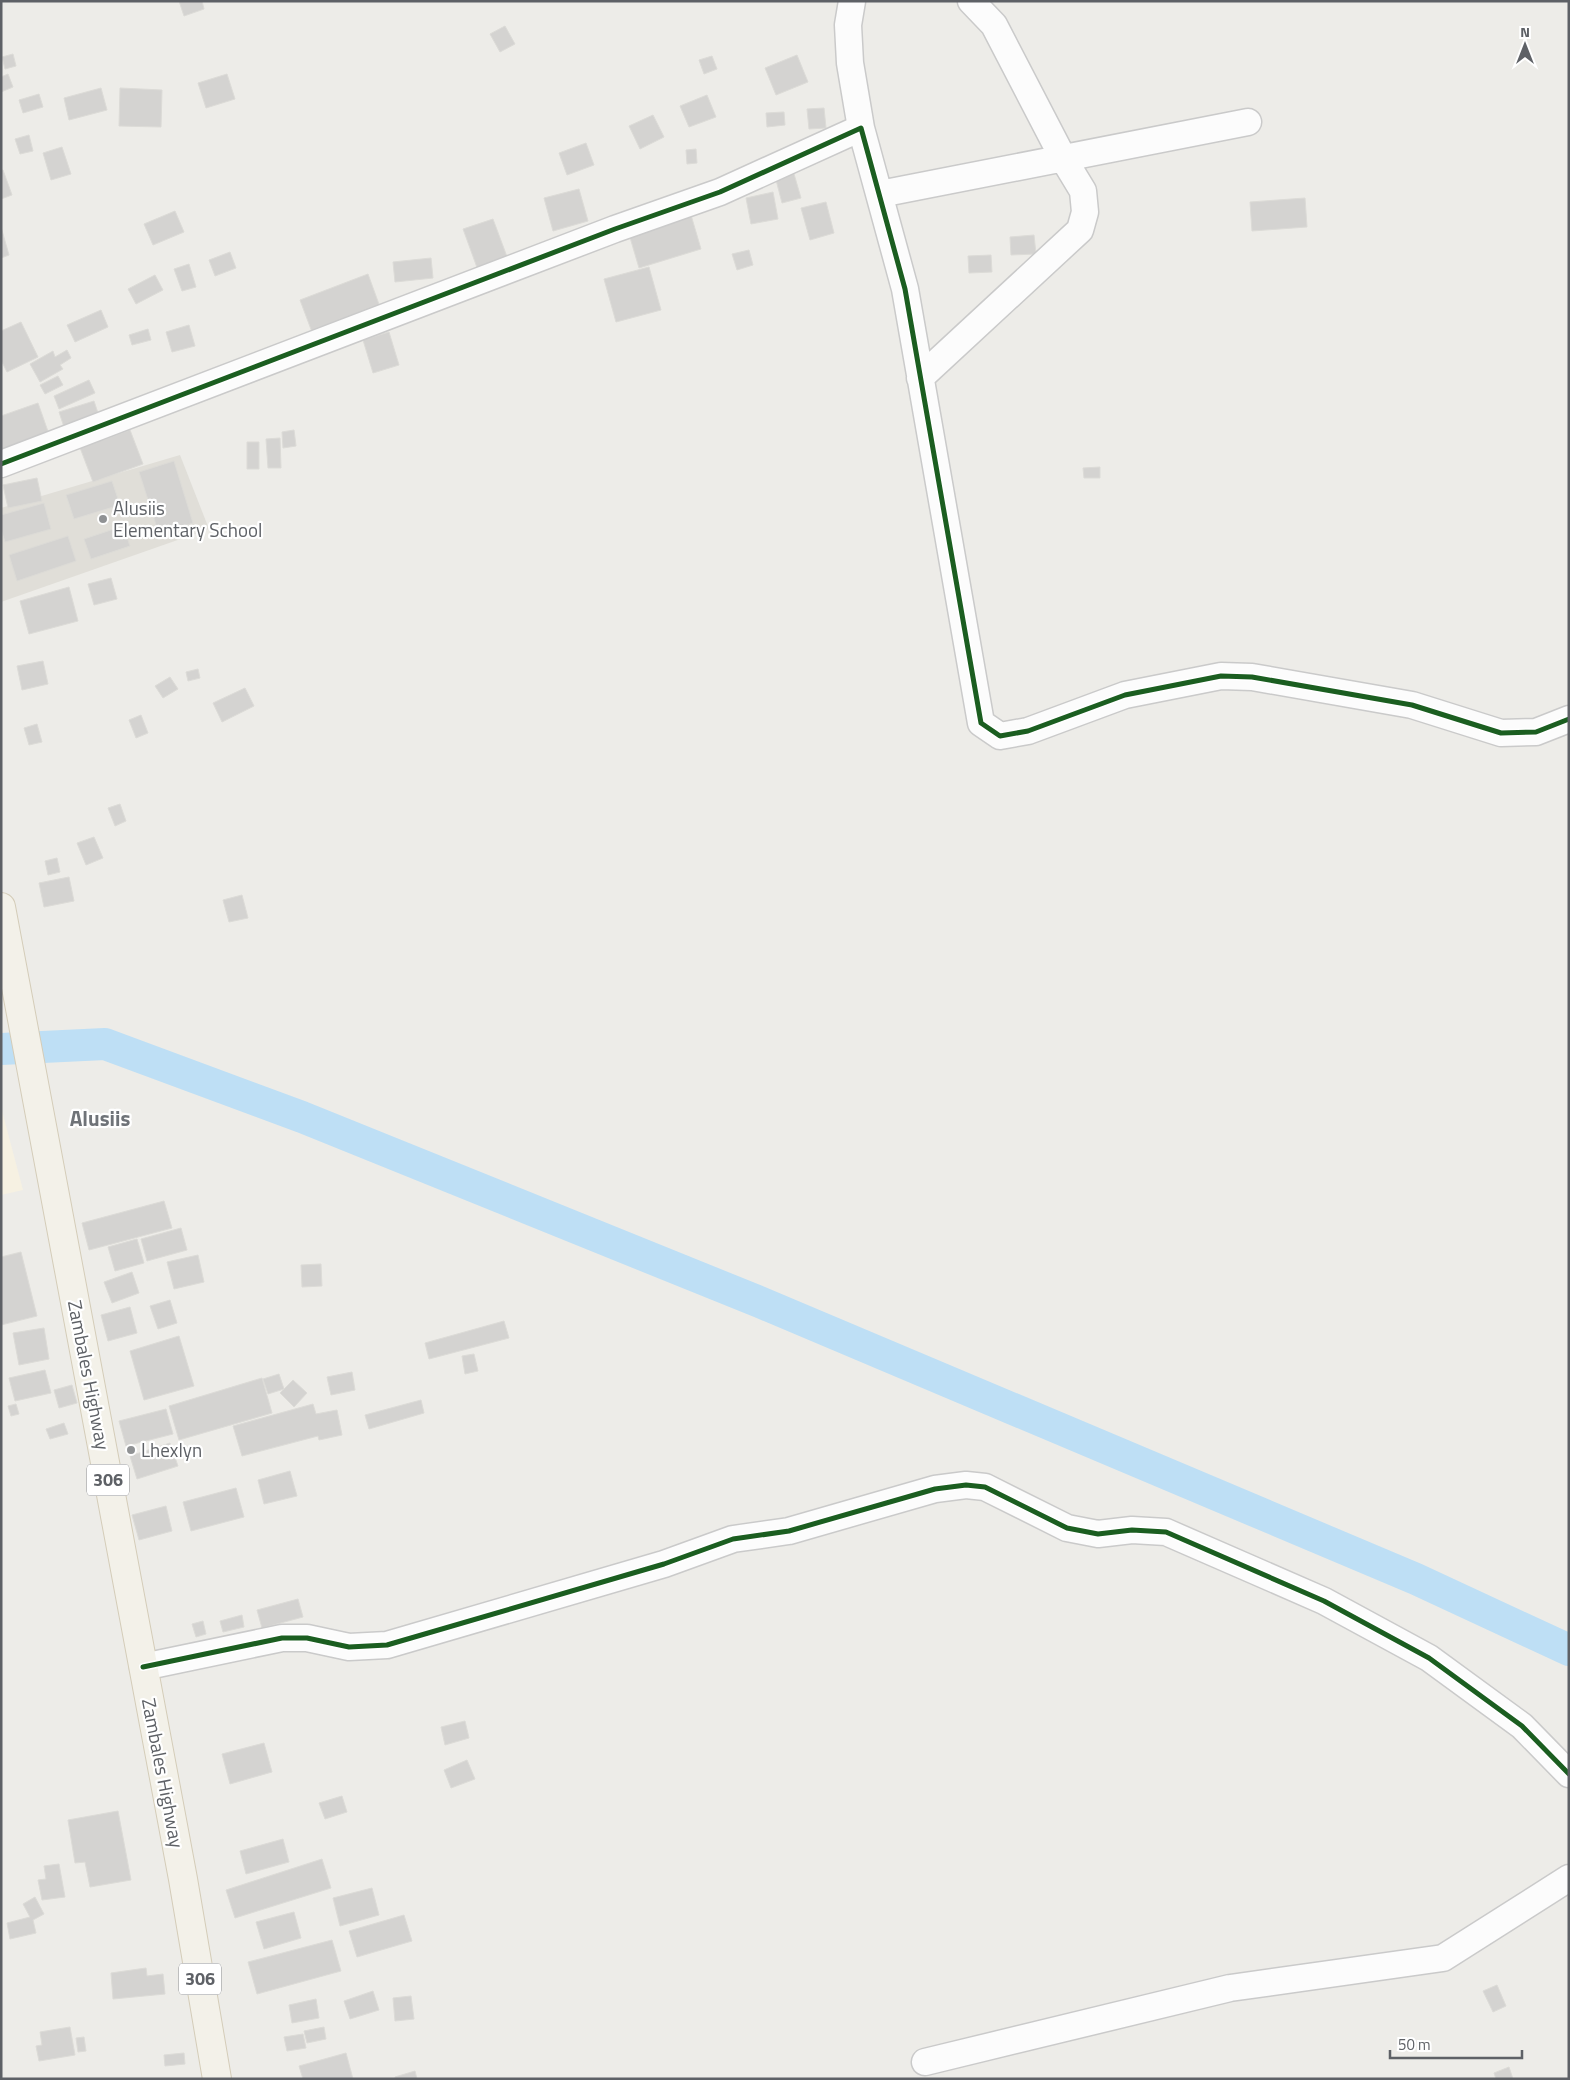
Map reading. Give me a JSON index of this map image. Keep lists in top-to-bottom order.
{
  "streets": {
    "main road": ["Zambales Highway", "306"]
  },
  "districts": ["Alusiis"],
  "places": ["Alusiis Elementary School", "Lhexlyn"],
  "scale_bar": "50 m",
  "north": "top"
}
